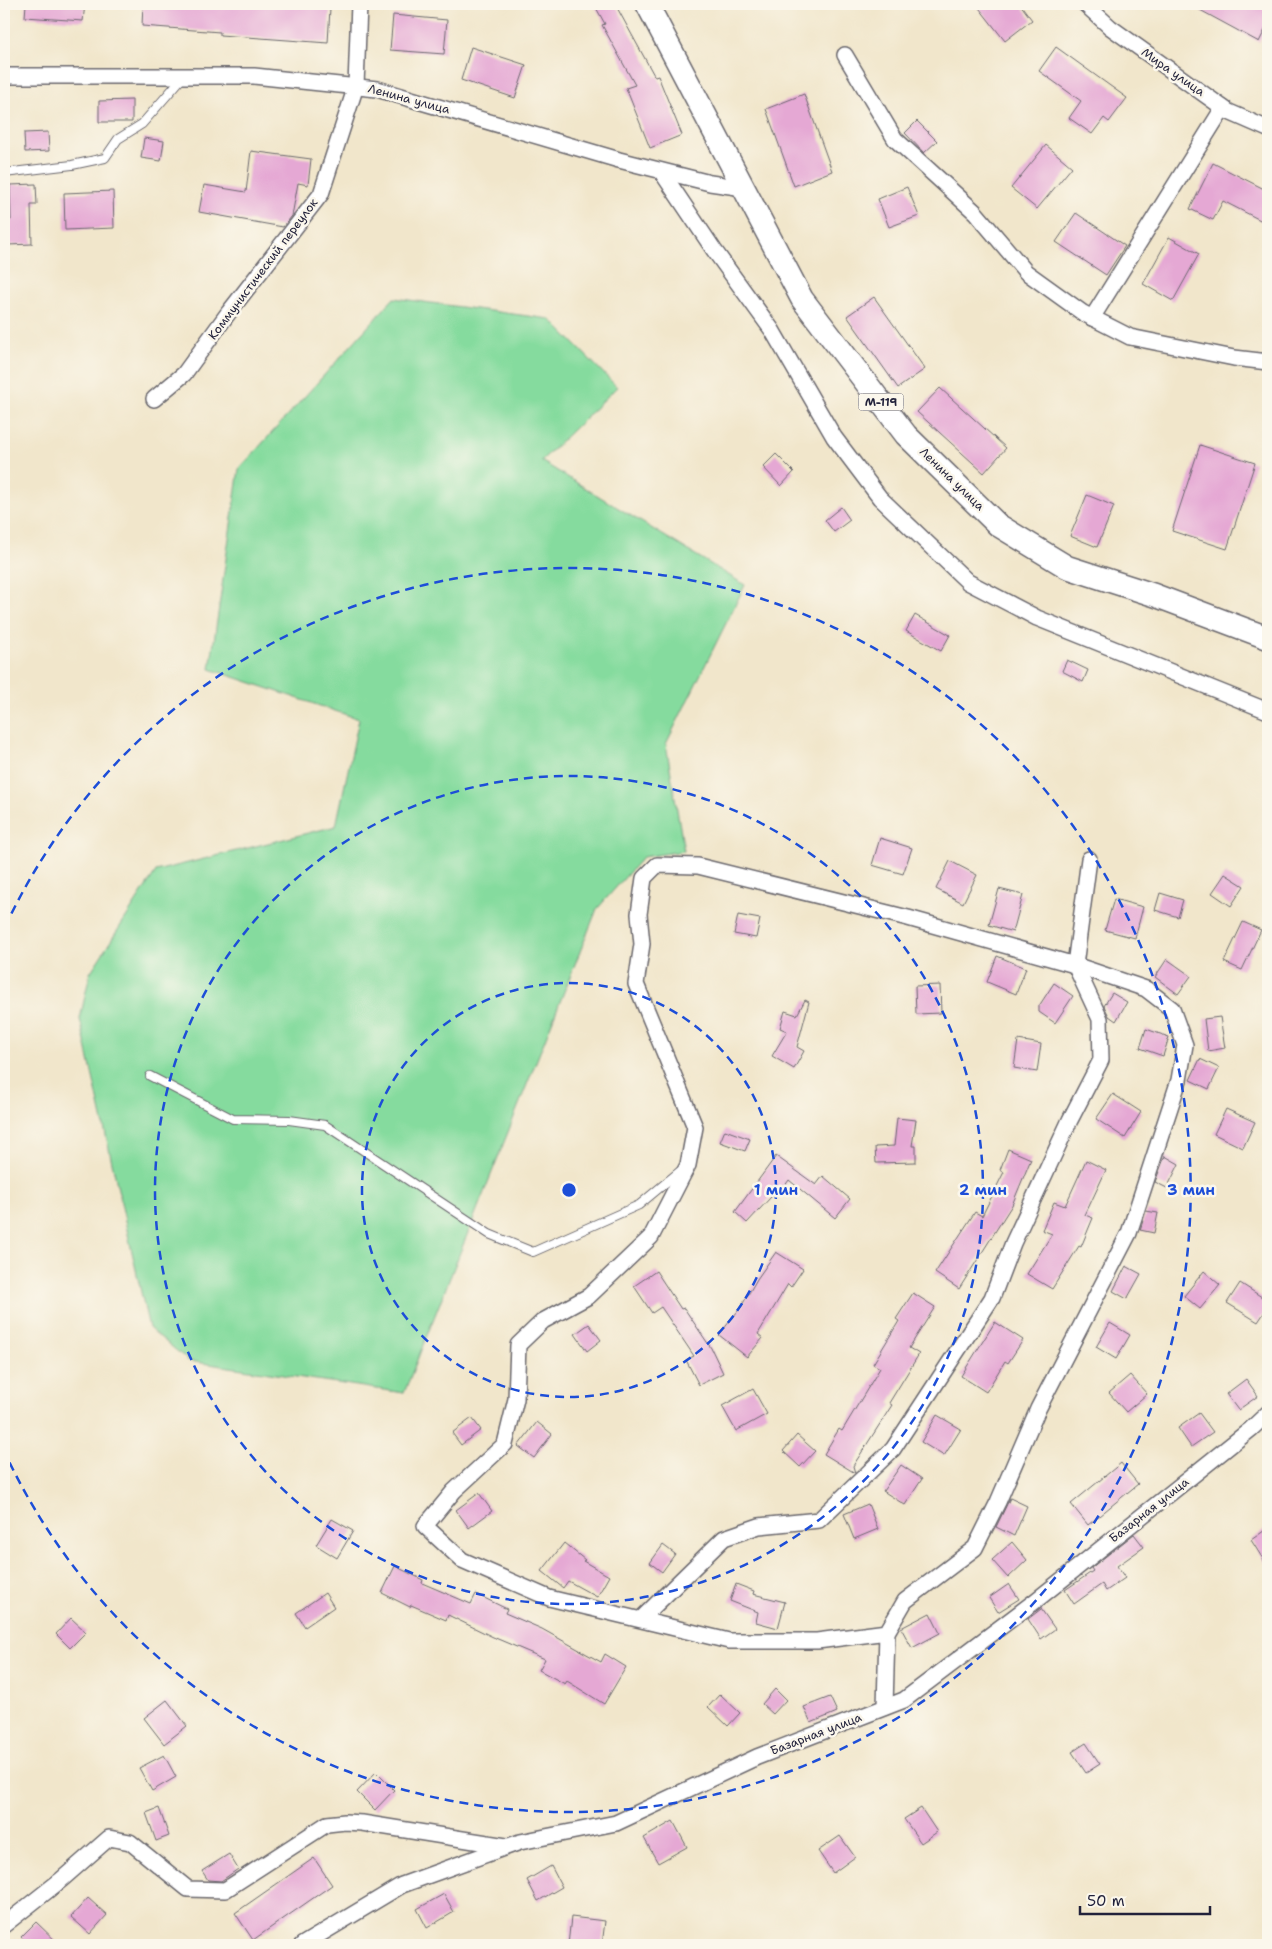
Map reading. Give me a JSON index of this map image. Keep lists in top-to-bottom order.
{
  "streets": {
    "main road": ["Ленина улица", "М-119"],
    "street": ["Мира улица", "Коммунистический переулок", "Базарная улица"]
  },
  "crossings": [
    ["Ленина улица", "Коммунистический переулок"]
  ],
  "scale_bar": "50 m",
  "rings": ["1 мин", "2 мин", "3 мин"]
}
